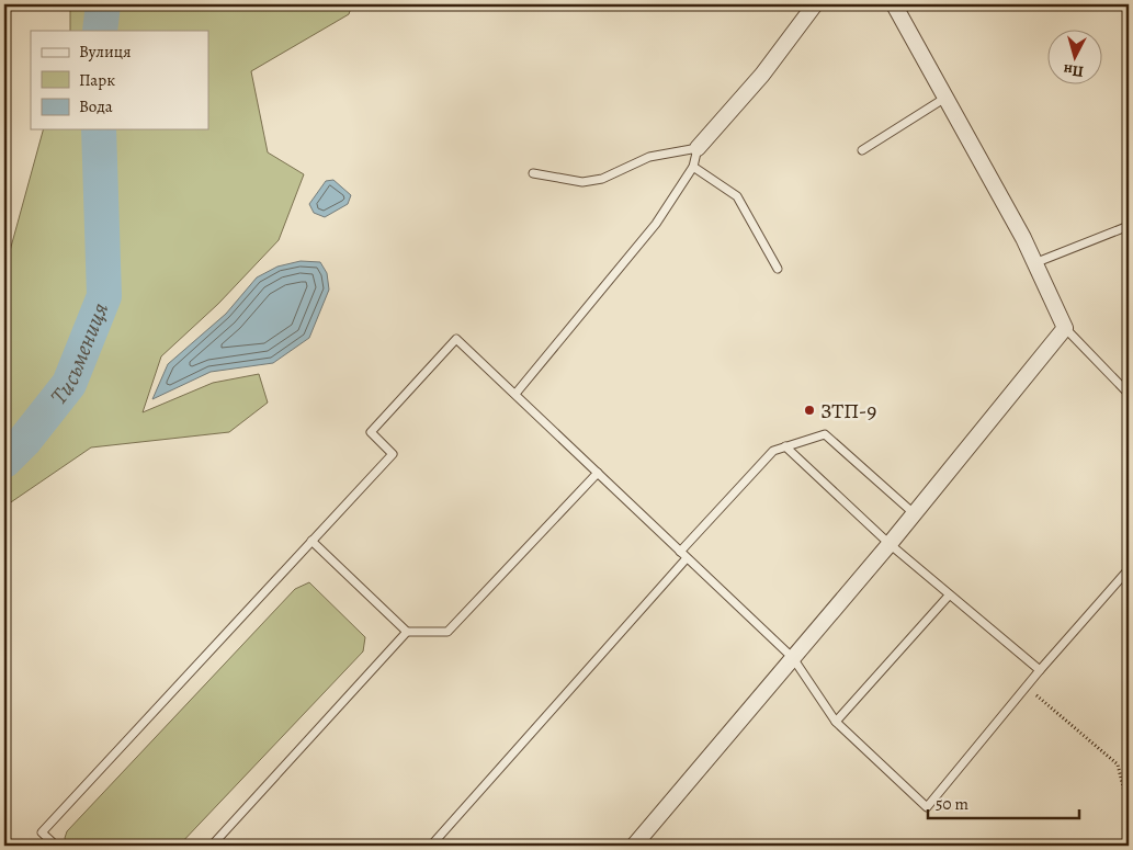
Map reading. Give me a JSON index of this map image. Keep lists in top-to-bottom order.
{
  "water": ["Тисьмениця"],
  "places": ["ЗТП-9"],
  "legend": ["Вулиця", "Парк", "Вода"],
  "scale_bar": "50 m",
  "north": "bottom"
}
